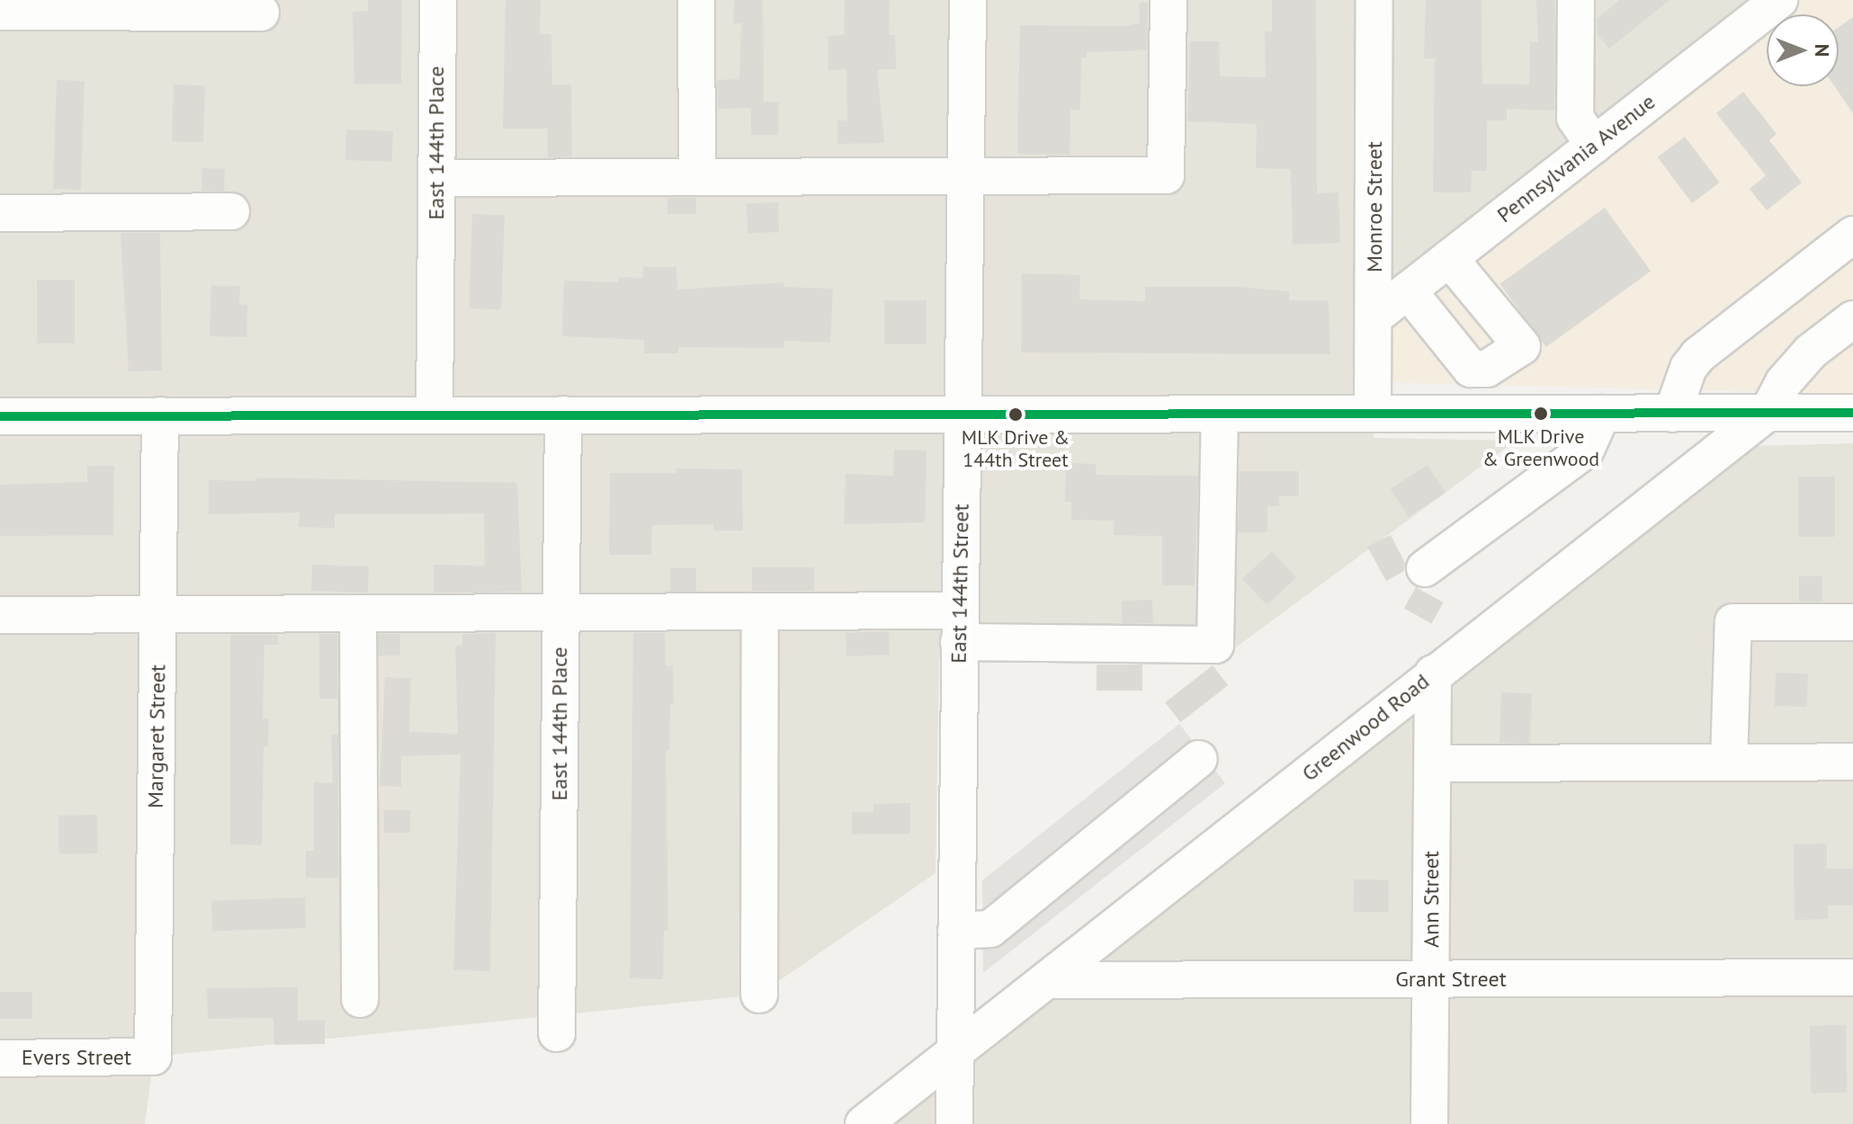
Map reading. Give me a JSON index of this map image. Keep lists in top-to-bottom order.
{
  "streets": {
    "street": [
      "East 144th Place",
      "Pennsylvania Avenue",
      "Monroe Street",
      "East 144th Street",
      "Greenwood Road",
      "Margaret Street",
      "Ann Street",
      "Grant Street",
      "Evers Street"
    ]
  },
  "crossings": [
    ["Pennsylvania Avenue", "Monroe Street"],
    ["East 144th Street", "Greenwood Road"],
    ["Greenwood Road", "Ann Street"],
    ["Greenwood Road", "Grant Street"],
    ["Margaret Street", "Evers Street"],
    ["Ann Street", "Grant Street"]
  ],
  "places": ["MLK Drive & Greenwood", "MLK Drive & 144th Street"],
  "north": "right"
}
